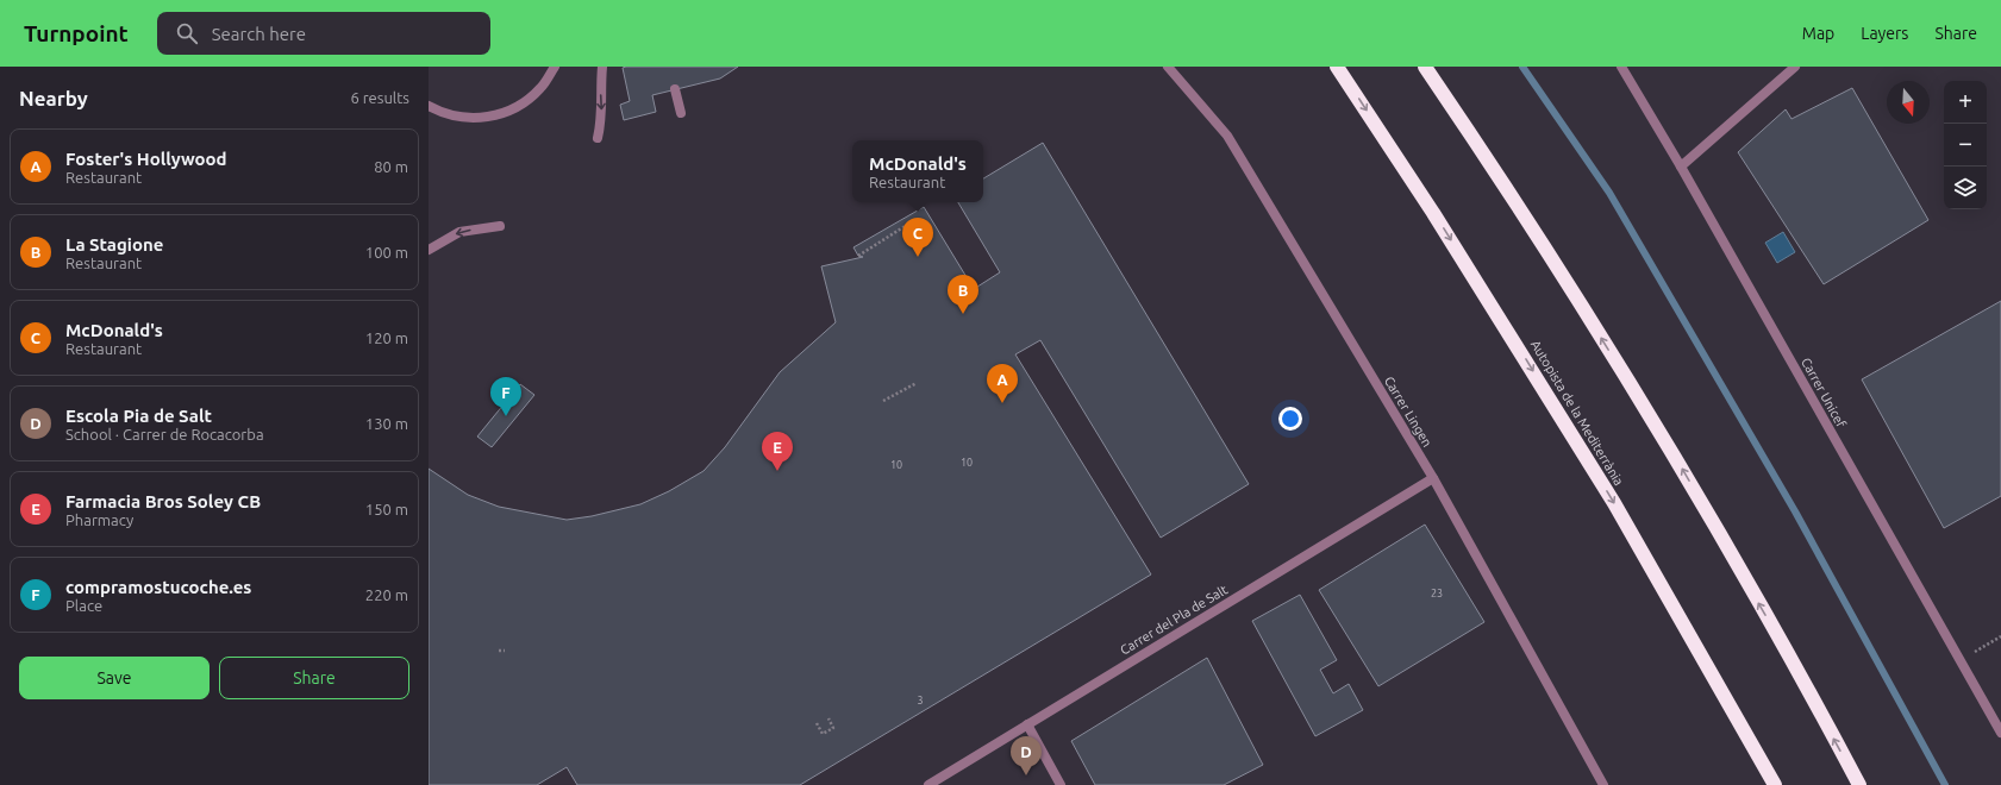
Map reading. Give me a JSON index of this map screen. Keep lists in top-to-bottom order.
{
  "streets": {
    "highway": ["Autopista de la Mediterrània"],
    "street": ["Carrer Unicef", "Carrer Lingen", "Carrer del Pla de Salt"]
  },
  "crossings": [
    ["Carrer Lingen", "Carrer del Pla de Salt"]
  ],
  "house_numbers": [
    "10",
    "10",
    "23",
    "3"
  ],
  "north": "bottom",
  "page": {
    "header": "Turnpoint",
    "search": "Search here",
    "nav": ["Map", "Layers", "Share"],
    "heading": ["Nearby", "6 results"],
    "map_buttons": ["+", "−"],
    "list": [
      {
        "mark": "A",
        "name": "Foster's Hollywood",
        "note": "Restaurant",
        "value": "80 m"
      },
      {
        "mark": "B",
        "name": "La Stagione",
        "note": "Restaurant",
        "value": "100 m"
      },
      {
        "mark": "C",
        "name": "McDonald's",
        "note": "Restaurant",
        "value": "120 m"
      },
      {
        "mark": "D",
        "name": "Escola Pia de Salt",
        "note": "School · Carrer de Rocacorba",
        "value": "130 m"
      },
      {
        "mark": "E",
        "name": "Farmacia Bros Soley CB",
        "note": "Pharmacy",
        "value": "150 m"
      },
      {
        "mark": "F",
        "name": "compramostucoche.es",
        "note": "Place",
        "value": "220 m"
      }
    ],
    "popup": ["McDonald's", "Restaurant"],
    "pins": [
      "C",
      "B",
      "A",
      "F",
      "E",
      "D"
    ],
    "buttons": ["Save", "Share"]
  }
}
